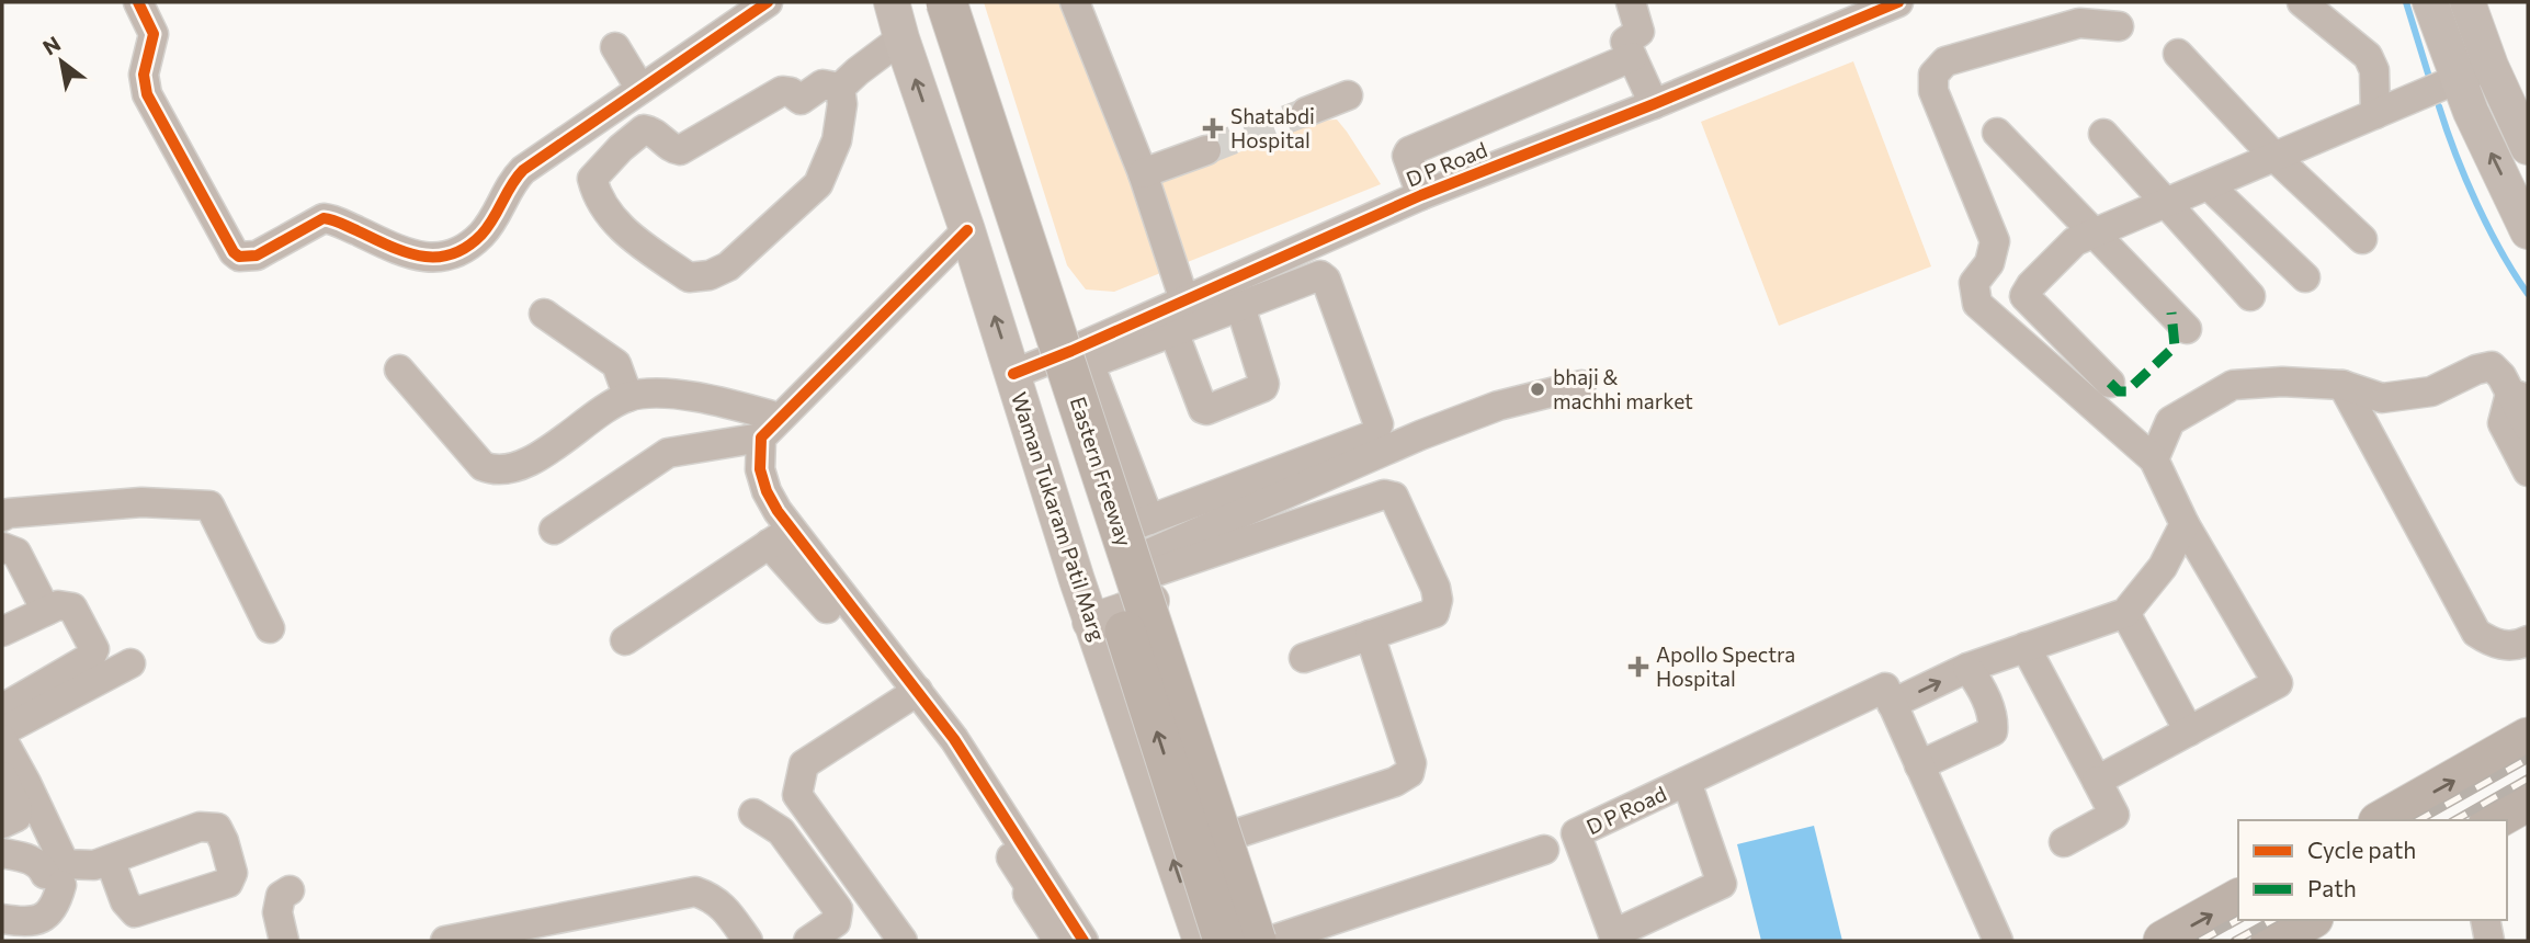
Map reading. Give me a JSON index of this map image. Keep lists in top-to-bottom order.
{
  "streets": {
    "highway": ["Eastern Freeway"],
    "main road": ["Waman Tukaram Patil Marg"],
    "street": ["D P Road"]
  },
  "crossings": [
    ["D P Road", "Waman Tukaram Patil Marg"]
  ],
  "places": {
    "health": ["Shatabdi Hospital", "Apollo Spectra Hospital"],
    "other": ["bhaji & machhi market"]
  },
  "legend": ["Cycle path", "Path"],
  "north": "top left"
}
